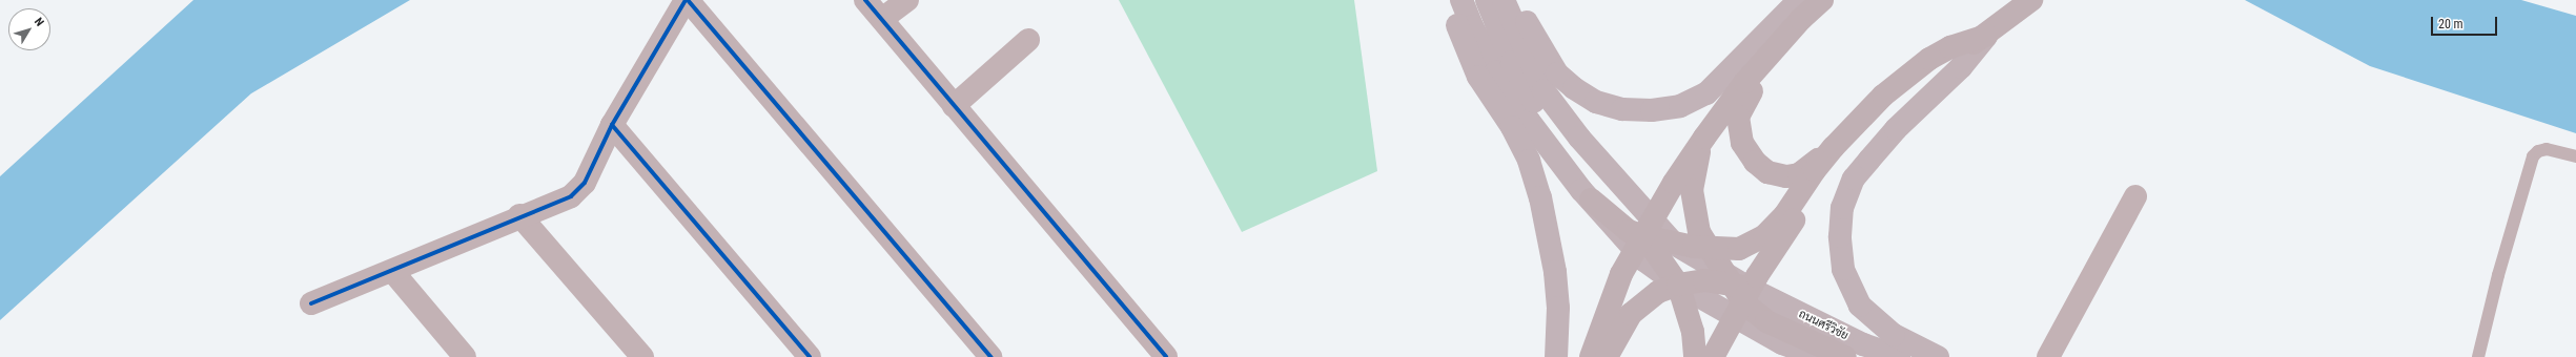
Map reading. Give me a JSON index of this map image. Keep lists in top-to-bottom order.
{
  "streets": {
    "main road": ["ถนนศรีวิชัย"]
  },
  "scale_bar": "20 m",
  "north": "top right"
}
